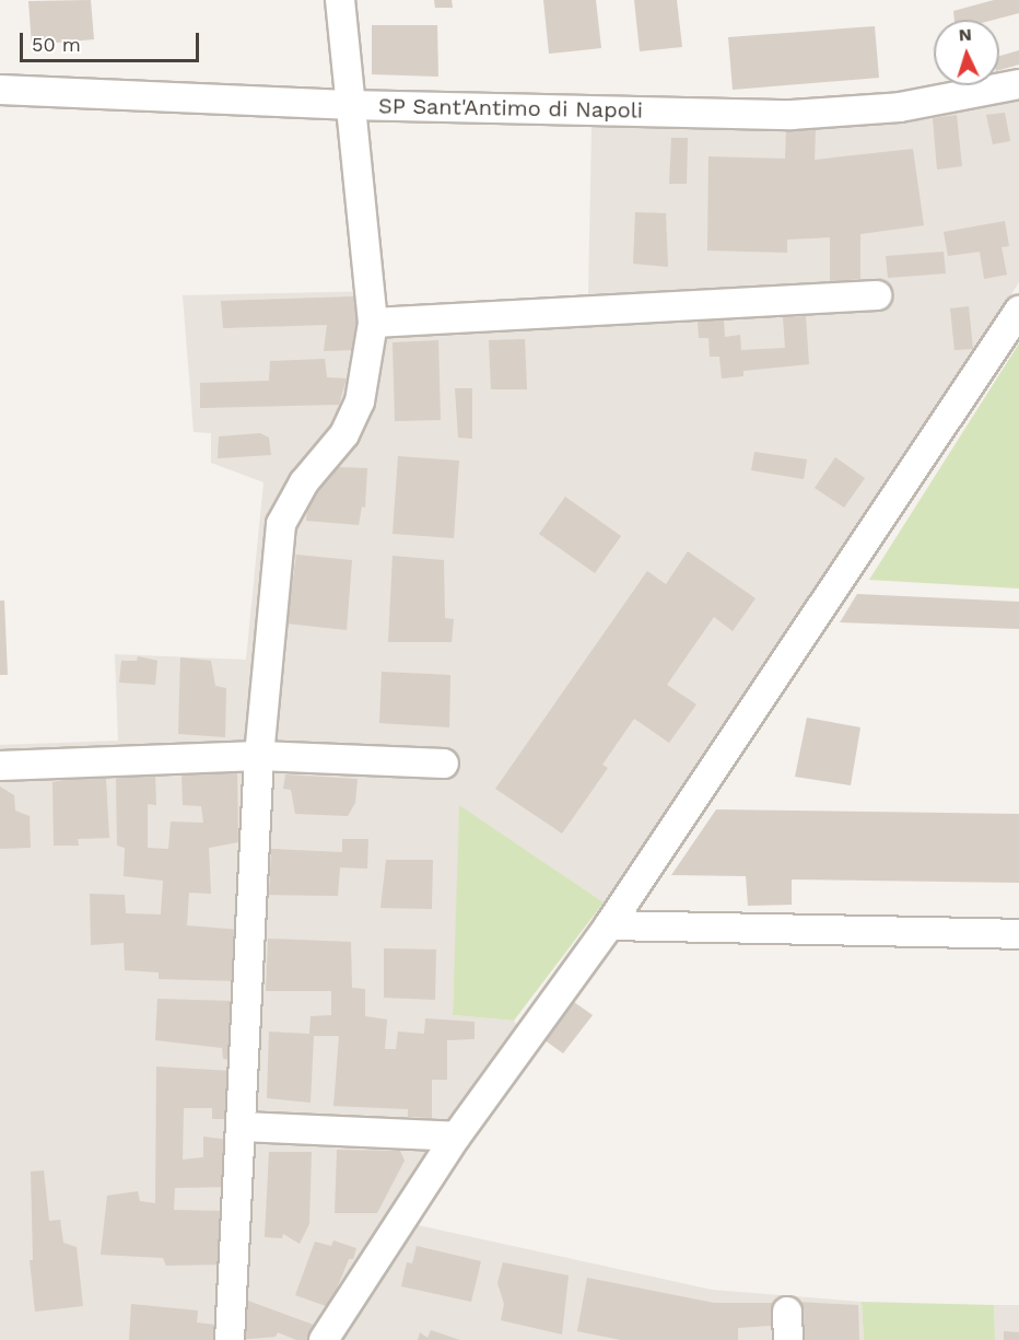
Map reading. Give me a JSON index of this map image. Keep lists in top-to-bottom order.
{
  "streets": {
    "street": ["SP Sant'Antimo di Napoli"]
  },
  "scale_bar": "50 m",
  "north": "top"
}
